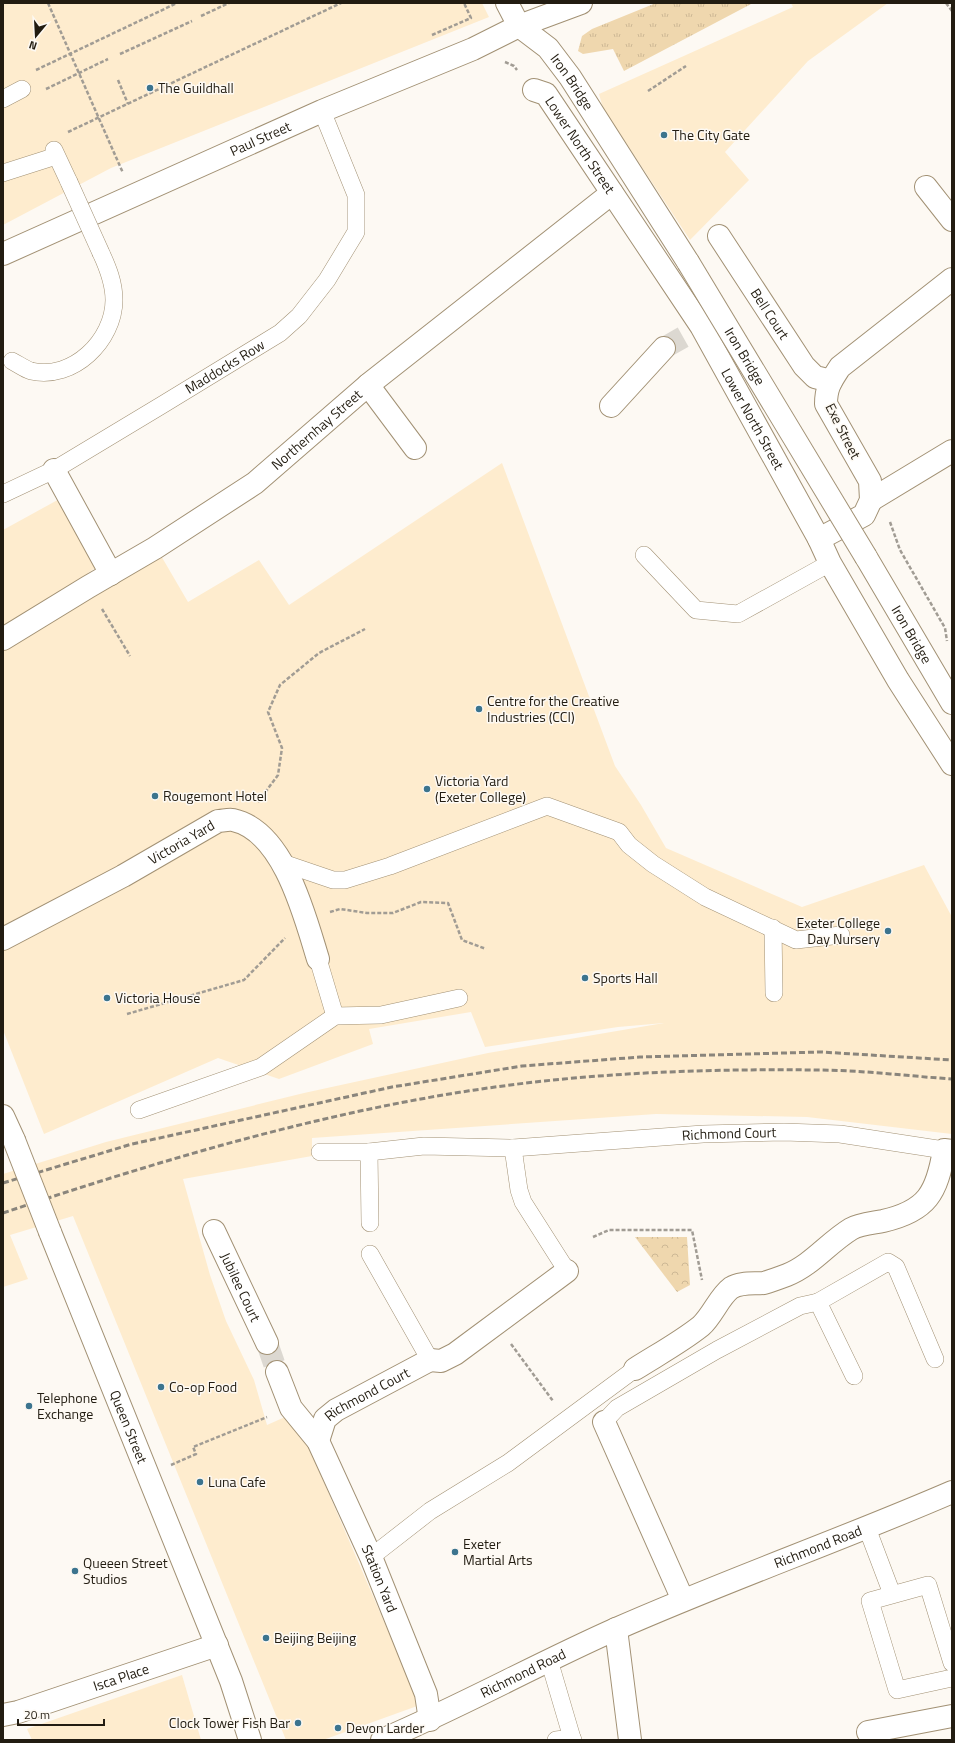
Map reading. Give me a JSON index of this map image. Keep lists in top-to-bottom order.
{
  "streets": {
    "street": [
      "Iron Bridge",
      "Paul Street",
      "Lower North Street",
      "Bell Court",
      "Northernhay Street",
      "Exe Street",
      "Victoria Yard",
      "Richmond Court",
      "Jubilee Court",
      "Queen Street",
      "Richmond Road",
      "Station Yard",
      "Isca Place"
    ],
    "lane": ["Maddocks Row"]
  },
  "crossings": [
    ["Iron Bridge", "Paul Street"],
    ["Paul Street", "Maddocks Row"],
    ["Lower North Street", "Northernhay Street"],
    ["Bell Court", "Exe Street"],
    ["Richmond Court", "Station Yard"],
    ["Queen Street", "Isca Place"],
    ["Richmond Road", "Station Yard"]
  ],
  "places": [
    "The Guildhall",
    "The City Gate",
    "Centre for the Creative Industries (CCI)",
    "Victoria Yard (Exeter College)",
    "Rougemont Hotel",
    "Exeter College Day Nursery",
    "Sports Hall",
    "Victoria House",
    "Co-op Food",
    "Telephone Exchange",
    "Luna Cafe",
    "Exeter Martial Arts",
    "Queeen Street Studios",
    "Beijing Beijing",
    "Clock Tower Fish Bar",
    "Devon Larder"
  ],
  "scale_bar": "20 m",
  "north": "bottom"
}
